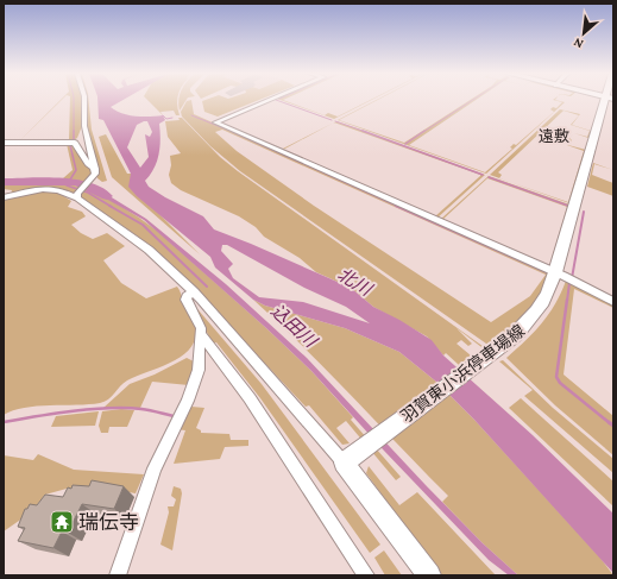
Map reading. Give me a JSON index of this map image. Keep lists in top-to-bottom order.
{
  "streets": {
    "main road": ["羽賀東小浜停車場線"]
  },
  "districts": ["遠敷"],
  "water": ["北川", "込田川"],
  "places": {
    "temple": ["瑞伝寺"]
  },
  "north": "bottom left"
}
